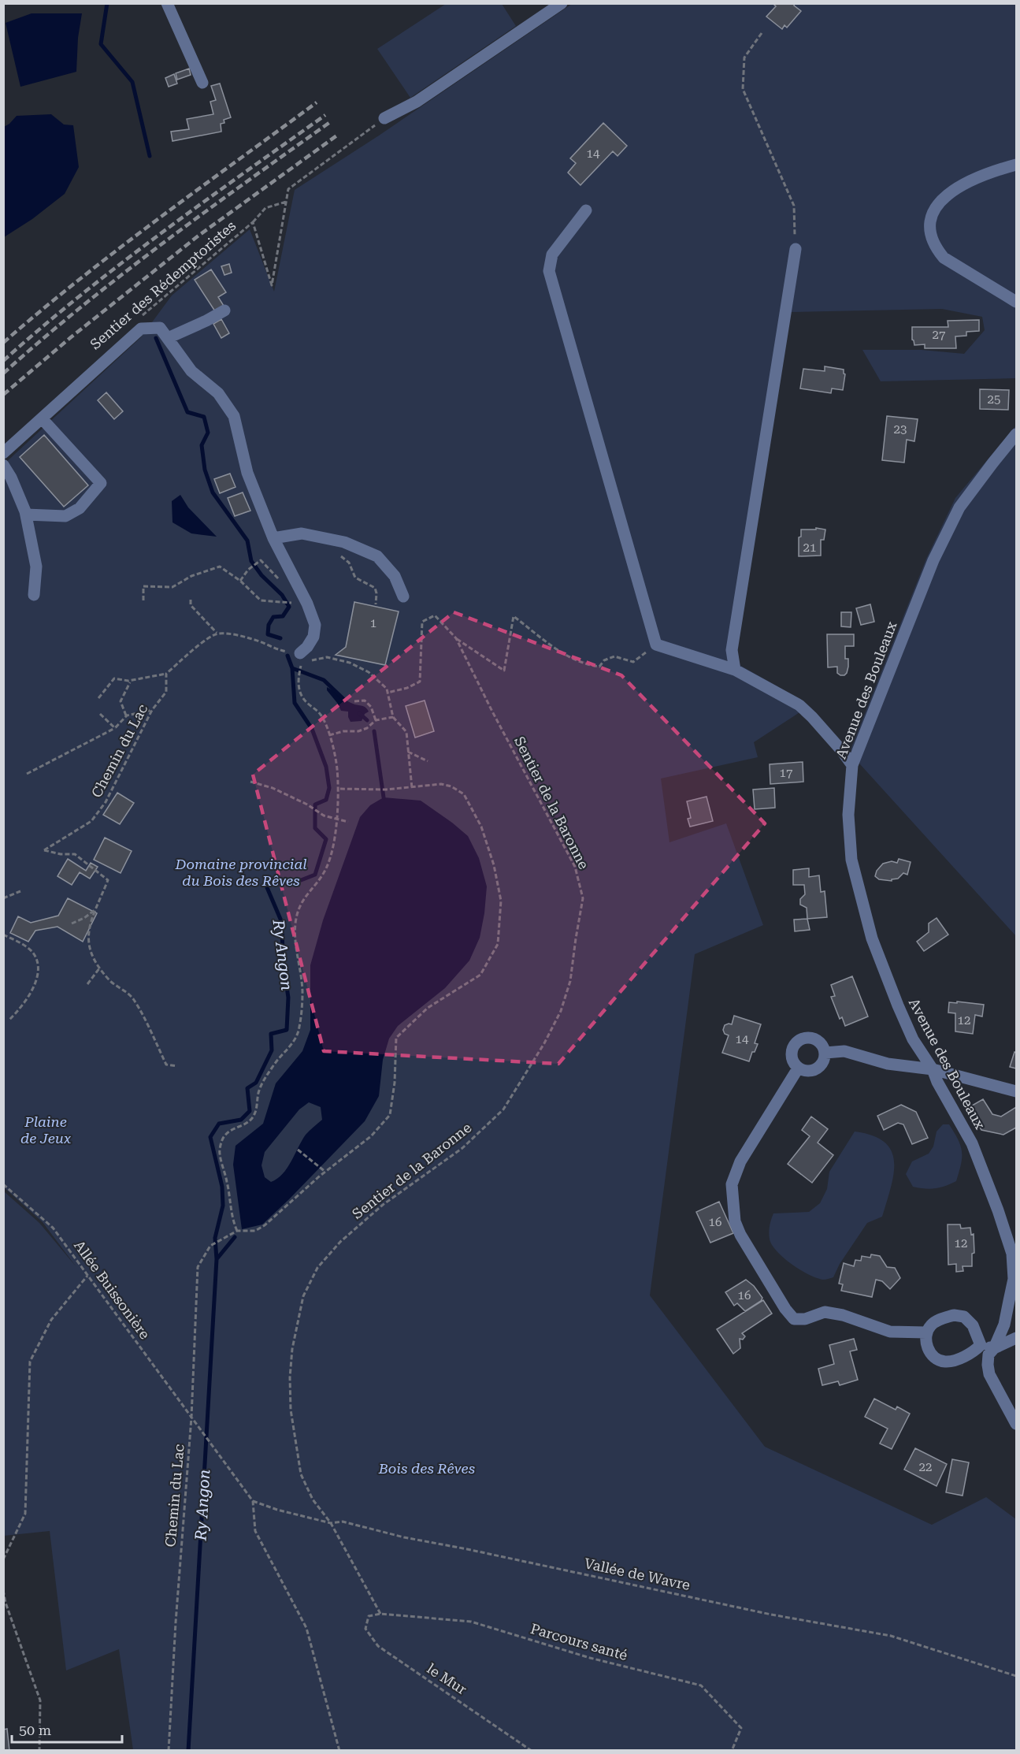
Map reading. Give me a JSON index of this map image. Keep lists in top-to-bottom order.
{
  "streets": {
    "street": ["Avenue des Bouleaux"],
    "path": [
      "Sentier des Rédemptoristes",
      "Chemin du Lac",
      "Sentier de la Baronne",
      "Allée Buissonière",
      "Vallée de Wavre",
      "Parcours santé",
      "le Mur"
    ]
  },
  "crossings": [
    ["Chemin du Lac", "Allée Buissonière"],
    ["Sentier de la Baronne", "Vallée de Wavre"],
    ["Sentier de la Baronne", "Parcours santé"],
    ["Allée Buissonière", "Vallée de Wavre"],
    ["Parcours santé", "le Mur"]
  ],
  "water": ["Ry Angon"],
  "parks": ["Domaine provincial du Bois des Rêves", "Plaine de Jeux", "Bois des Rêves"],
  "house_numbers": [
    "14",
    "27",
    "25",
    "23",
    "21",
    "1",
    "17",
    "12",
    "14",
    "16",
    "12",
    "16",
    "22"
  ],
  "scale_bar": "50 m"
}
